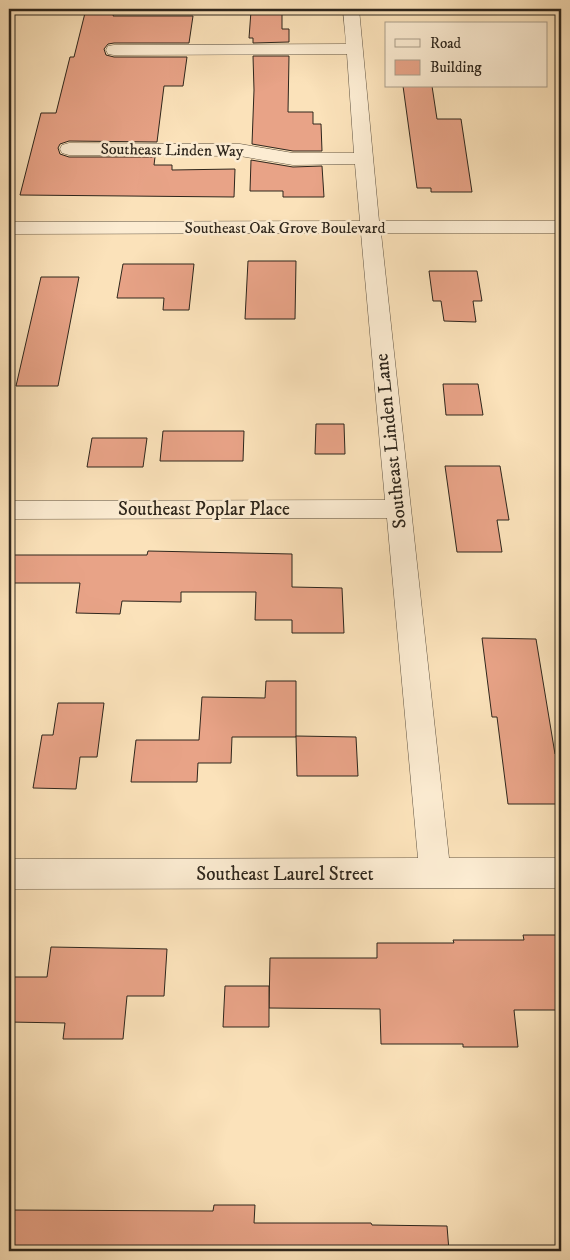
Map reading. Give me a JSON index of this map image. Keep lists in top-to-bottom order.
{
  "streets": {
    "street": [
      "Southeast Linden Way",
      "Southeast Oak Grove Boulevard",
      "Southeast Linden Lane",
      "Southeast Poplar Place",
      "Southeast Laurel Street"
    ]
  },
  "crossings": [
    ["Southeast Linden Way", "Southeast Linden Lane"],
    ["Southeast Oak Grove Boulevard", "Southeast Linden Lane"],
    ["Southeast Linden Lane", "Southeast Poplar Place"],
    ["Southeast Linden Lane", "Southeast Laurel Street"]
  ],
  "legend": ["Road", "Building"]
}
